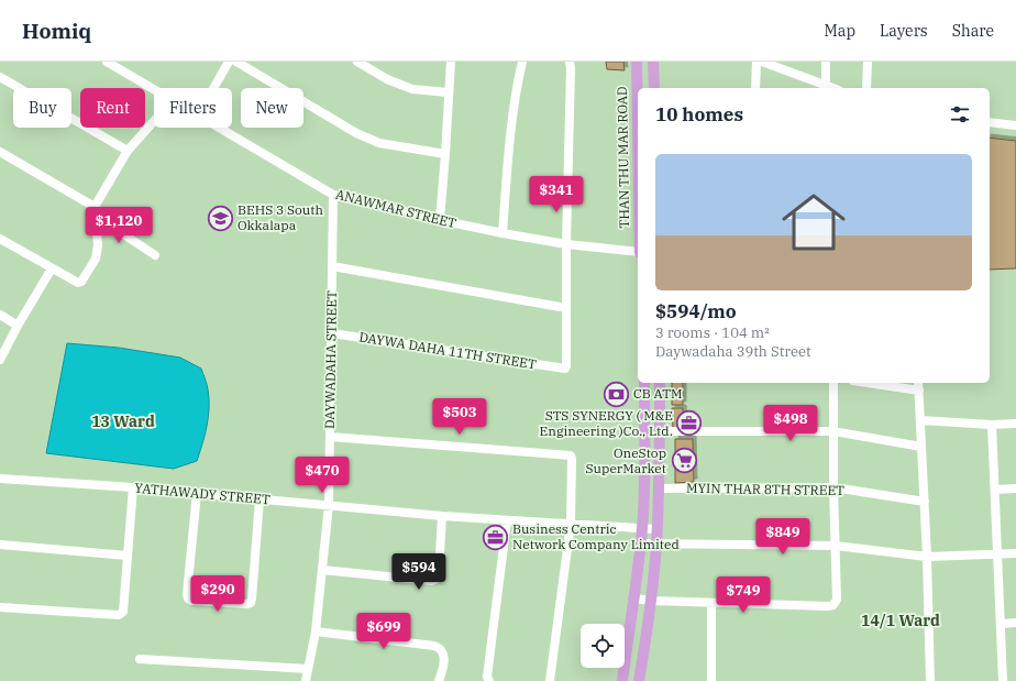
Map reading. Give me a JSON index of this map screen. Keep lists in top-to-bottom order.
{
  "streets": {
    "main road": ["THAN THU MAR ROAD"],
    "street": [
      "ANAWMAR STREET",
      "DAYWA DAHA 11TH STREET",
      "DAYWADAHA STREET",
      "MYIN THAR 8TH STREET",
      "YATHAWADY STREET"
    ]
  },
  "crossings": [
    ["ANAWMAR STREET", "DAYWADAHA STREET"],
    ["DAYWA DAHA 11TH STREET", "DAYWADAHA STREET"],
    ["DAYWADAHA STREET", "YATHAWADY STREET"]
  ],
  "districts": ["13 Ward", "14/1 Ward"],
  "places": {
    "school or university": ["BEHS 3 South Okkalapa"],
    "bank": ["CB ATM"],
    "office": ["STS SYNERGY ( M&E Engineering )Co., Ltd.", "Business Centric Network Company Limited"],
    "supermarket": ["OneStop SuperMarket"]
  },
  "page": {
    "header": "Homiq",
    "nav": ["Map", "Layers", "Share"],
    "chip": [
      "Buy",
      "Rent",
      "Filters",
      "New"
    ],
    "heading": "10 homes",
    "list": [
      {
        "name": "$594/mo",
        "note": "3 rooms · 104 m² · Daywadaha 39th Street"
      }
    ],
    "price": [
      "$341",
      "$1,120",
      "$503",
      "$498",
      "$470",
      "$849",
      "$594",
      "$290",
      "$749",
      "$699"
    ]
  }
}
